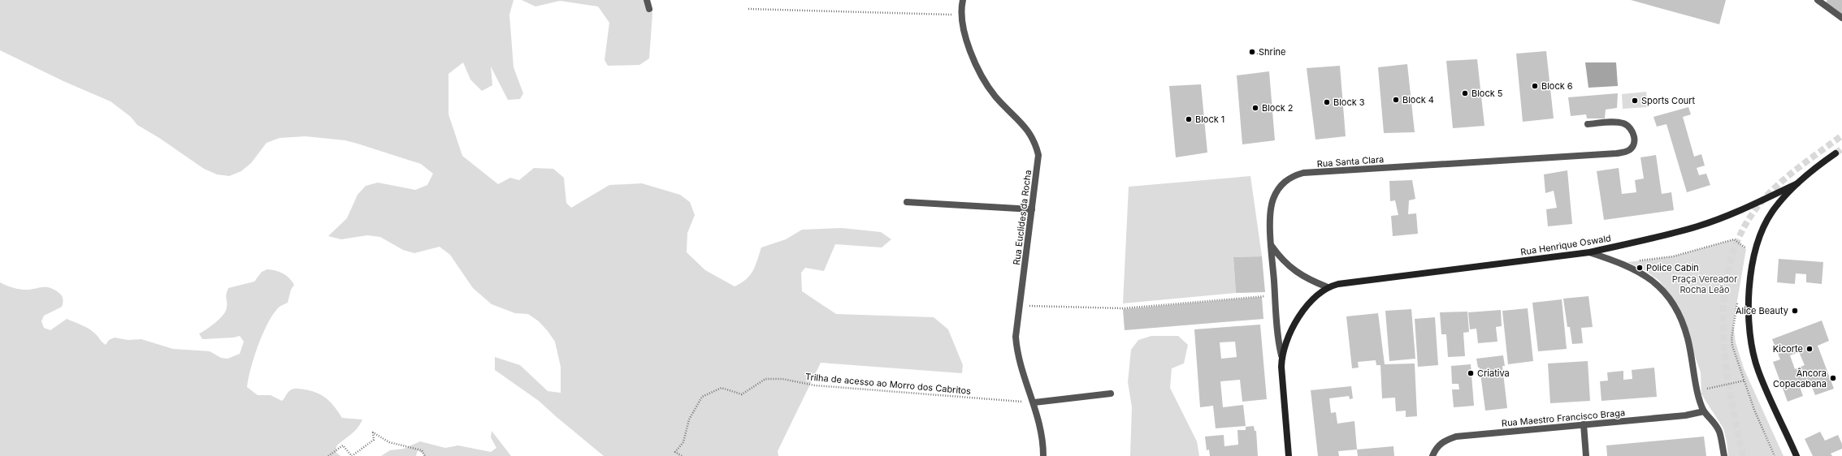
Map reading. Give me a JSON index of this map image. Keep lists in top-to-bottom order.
{
  "streets": {
    "main road": ["Rua Santa Clara", "Rua Henrique Oswald"],
    "street": ["Rua Euclides da Rocha", "Rua Maestro Francisco Braga"],
    "path": ["Trilha de acesso ao Morro dos Cabritos"]
  },
  "crossings": [
    ["Rua Santa Clara", "Rua Henrique Oswald"],
    ["Rua Euclides da Rocha", "Trilha de acesso ao Morro dos Cabritos"]
  ],
  "parks": ["Praça Vereador Rocha Leão"],
  "places": [
    "Shrine",
    "Block 6",
    "Block 5",
    "Block 4",
    "Sports Court",
    "Block 3",
    "Block 2",
    "Block 1",
    "Police Cabin",
    "Alice Beauty",
    "Kicorte",
    "Criativa",
    "Âncora Copacabana"
  ]
}
